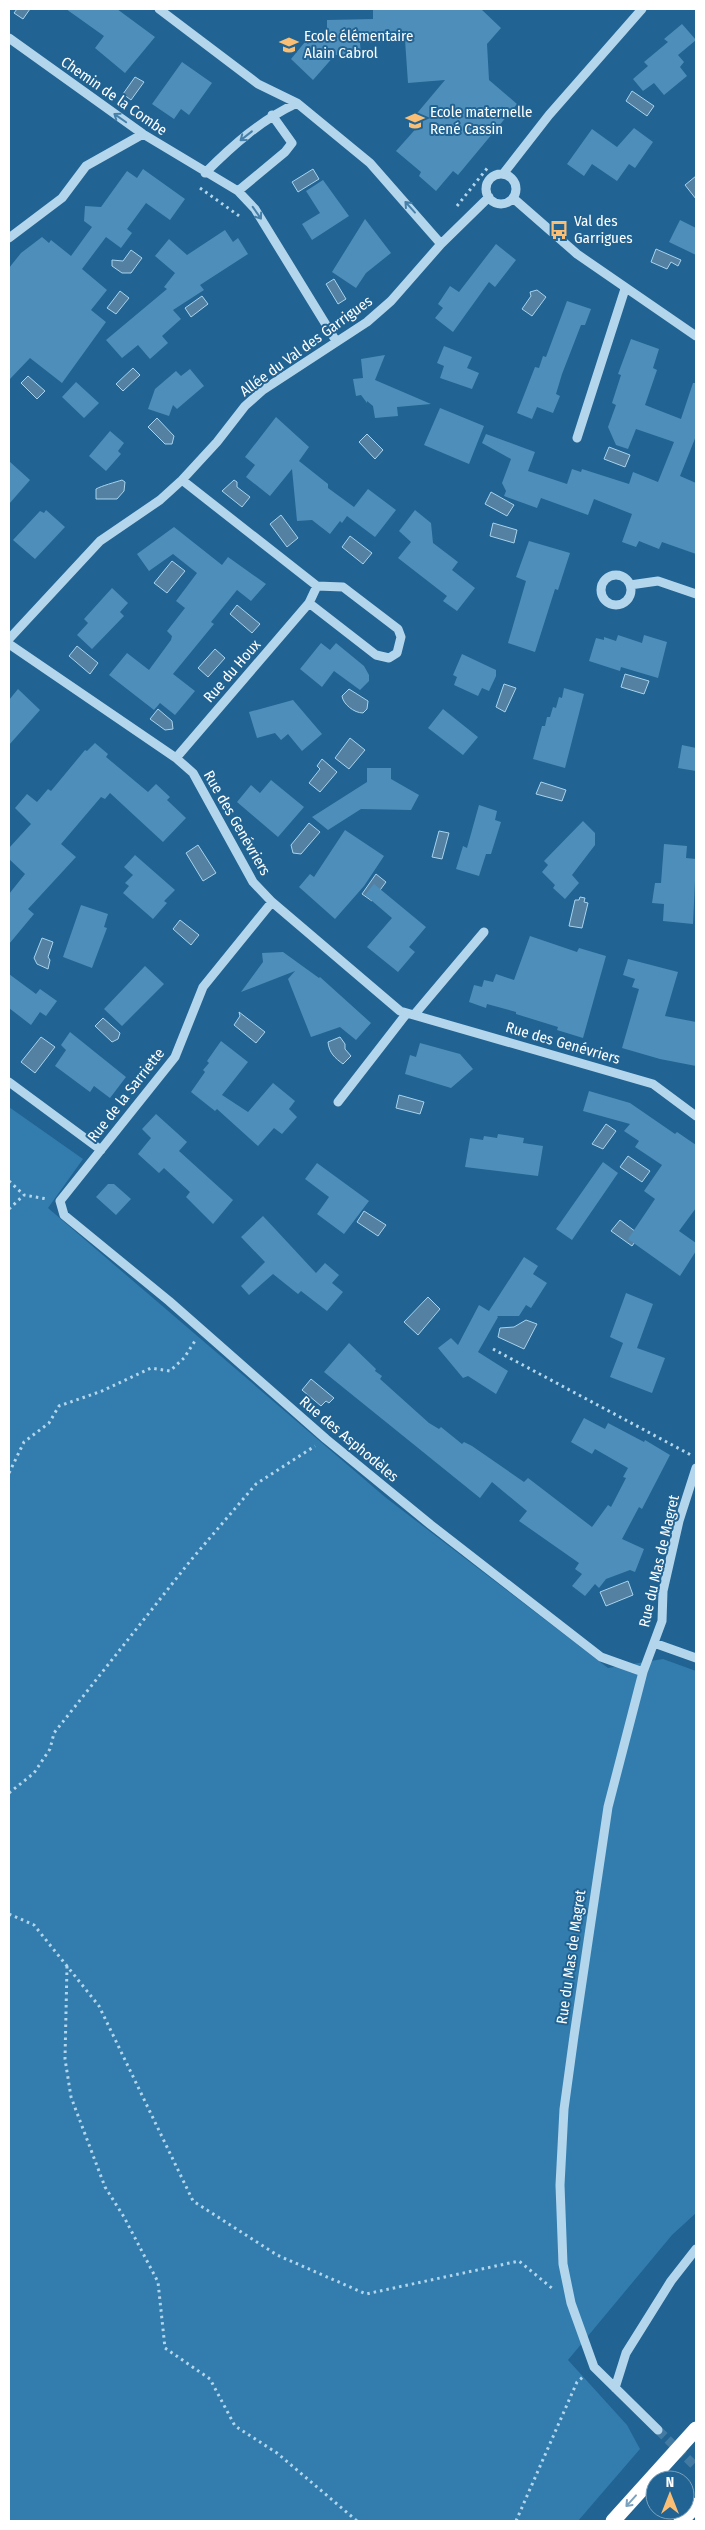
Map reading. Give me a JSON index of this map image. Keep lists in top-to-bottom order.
{
  "streets": {
    "street": [
      "Chemin de la Combe",
      "Allée du Val des Garrigues",
      "Rue du Houx",
      "Rue des Genévriers",
      "Rue de la Sarriette",
      "Rue des Asphodèles",
      "Rue du Mas de Magret"
    ]
  },
  "crossings": [
    ["Chemin de la Combe", "Allée du Val des Garrigues"],
    ["Rue du Houx", "Rue des Genévriers"],
    ["Rue des Genévriers", "Rue de la Sarriette"],
    ["Rue de la Sarriette", "Rue des Asphodèles"],
    ["Rue des Asphodèles", "Rue du Mas de Magret"]
  ],
  "places": {
    "school or university": ["Ecole élémentaire Alain Cabrol", "Ecole maternelle René Cassin"],
    "bus stop": ["Val des Garrigues"]
  },
  "north": "top"
}
